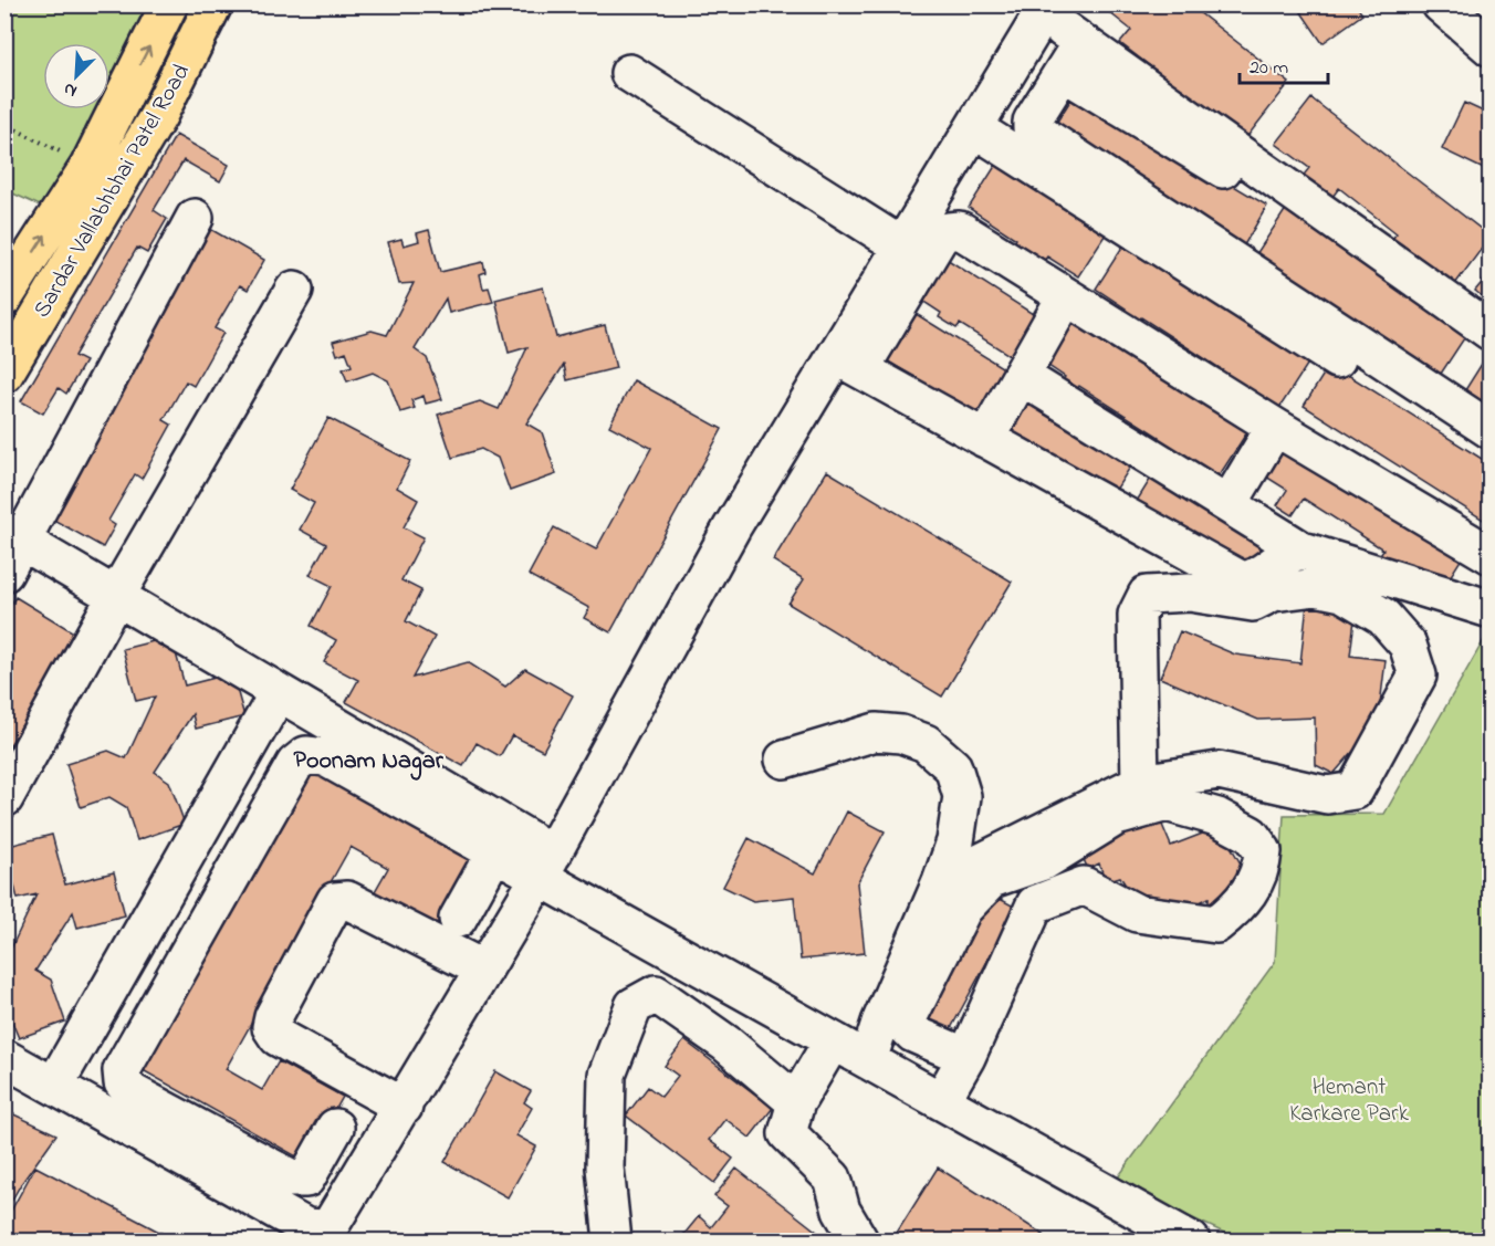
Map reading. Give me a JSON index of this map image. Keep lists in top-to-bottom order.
{
  "streets": {
    "main road": ["Sardar Vallabhbhai Patel Road"]
  },
  "districts": ["Poonam Nagar"],
  "parks": ["Hemant Karkare Park"],
  "scale_bar": "20 m",
  "north": "bottom left"
}
